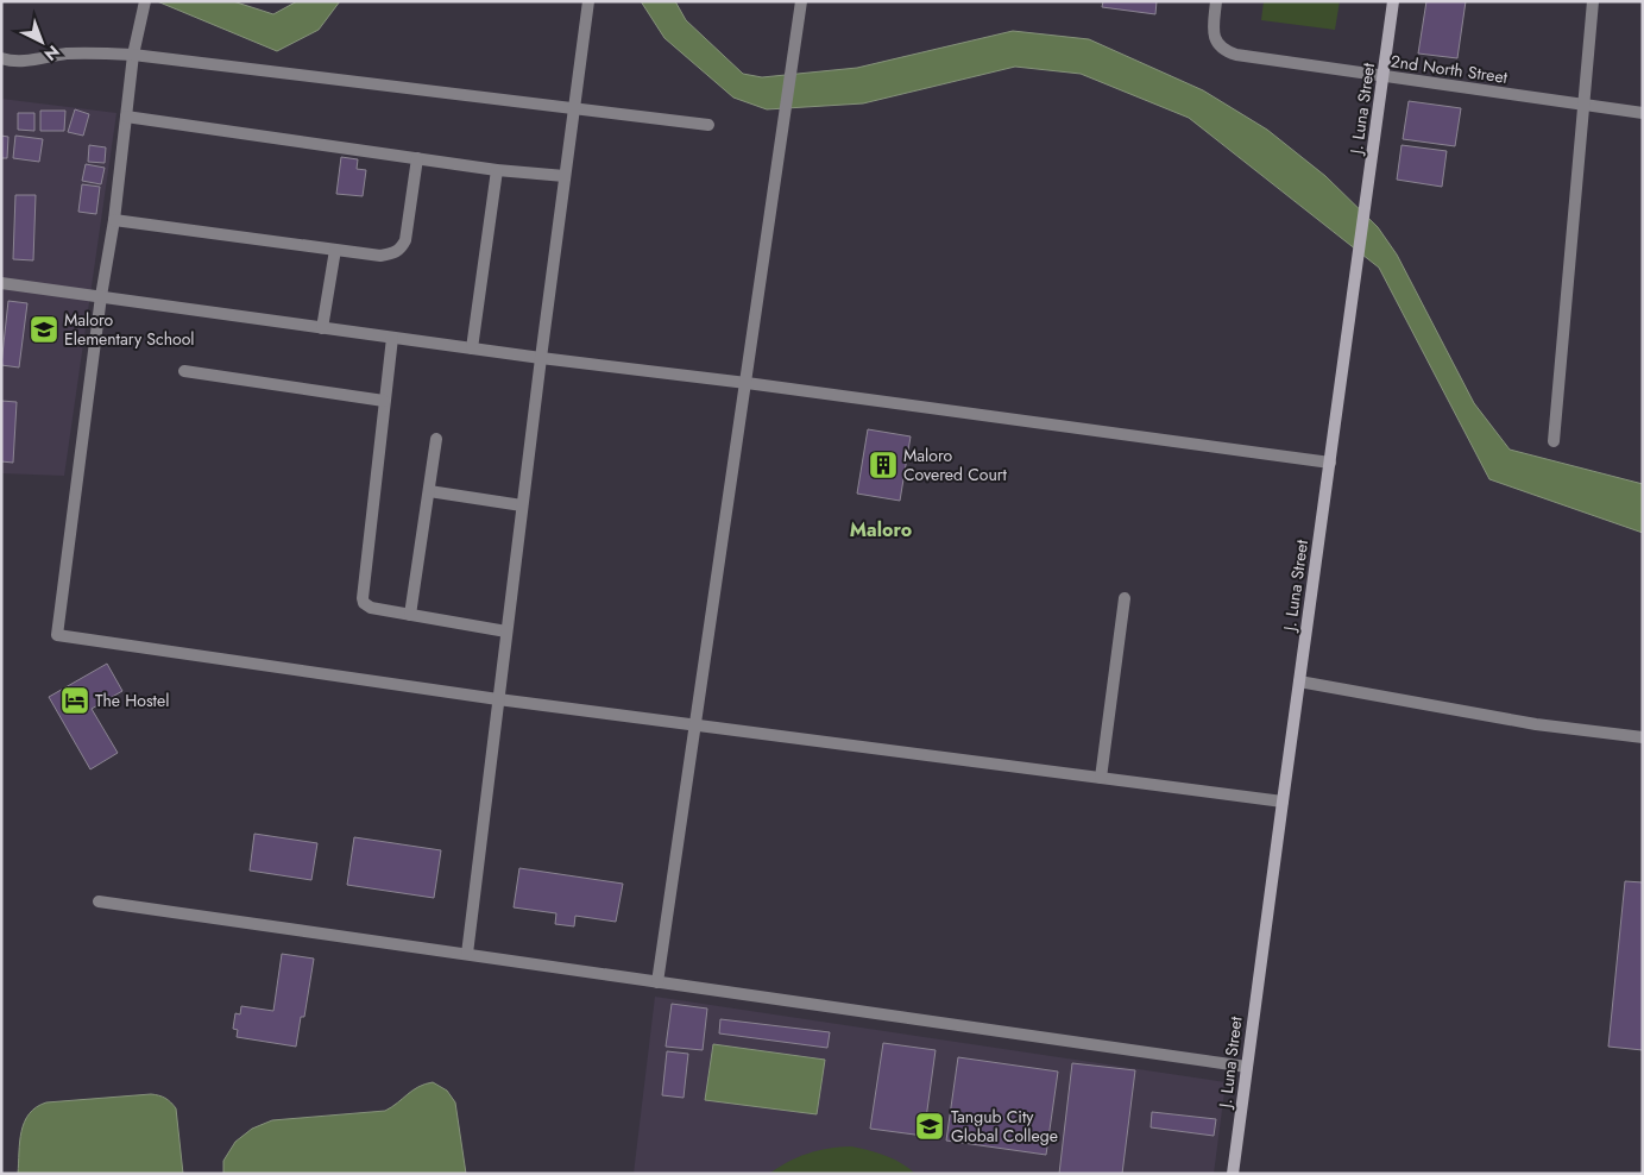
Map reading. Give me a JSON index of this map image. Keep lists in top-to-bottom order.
{
  "streets": {
    "street": ["2nd North Street", "J. Luna Street"]
  },
  "crossings": [
    ["2nd North Street", "J. Luna Street"]
  ],
  "districts": ["Maloro"],
  "places": {
    "school or university": ["Maloro Elementary School", "Tangub City Global College"],
    "building": ["Maloro Covered Court"],
    "hotel": ["The Hostel"]
  },
  "north": "bottom right"
}
